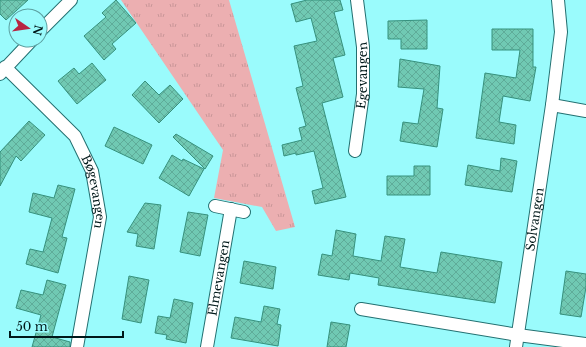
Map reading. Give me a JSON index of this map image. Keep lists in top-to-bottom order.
{
  "streets": {
    "street": [
      "Egevangen",
      "Bøgevangen",
      "Solvangen",
      "Elmevangen"
    ]
  },
  "scale_bar": "50 m",
  "north": "right"
}
